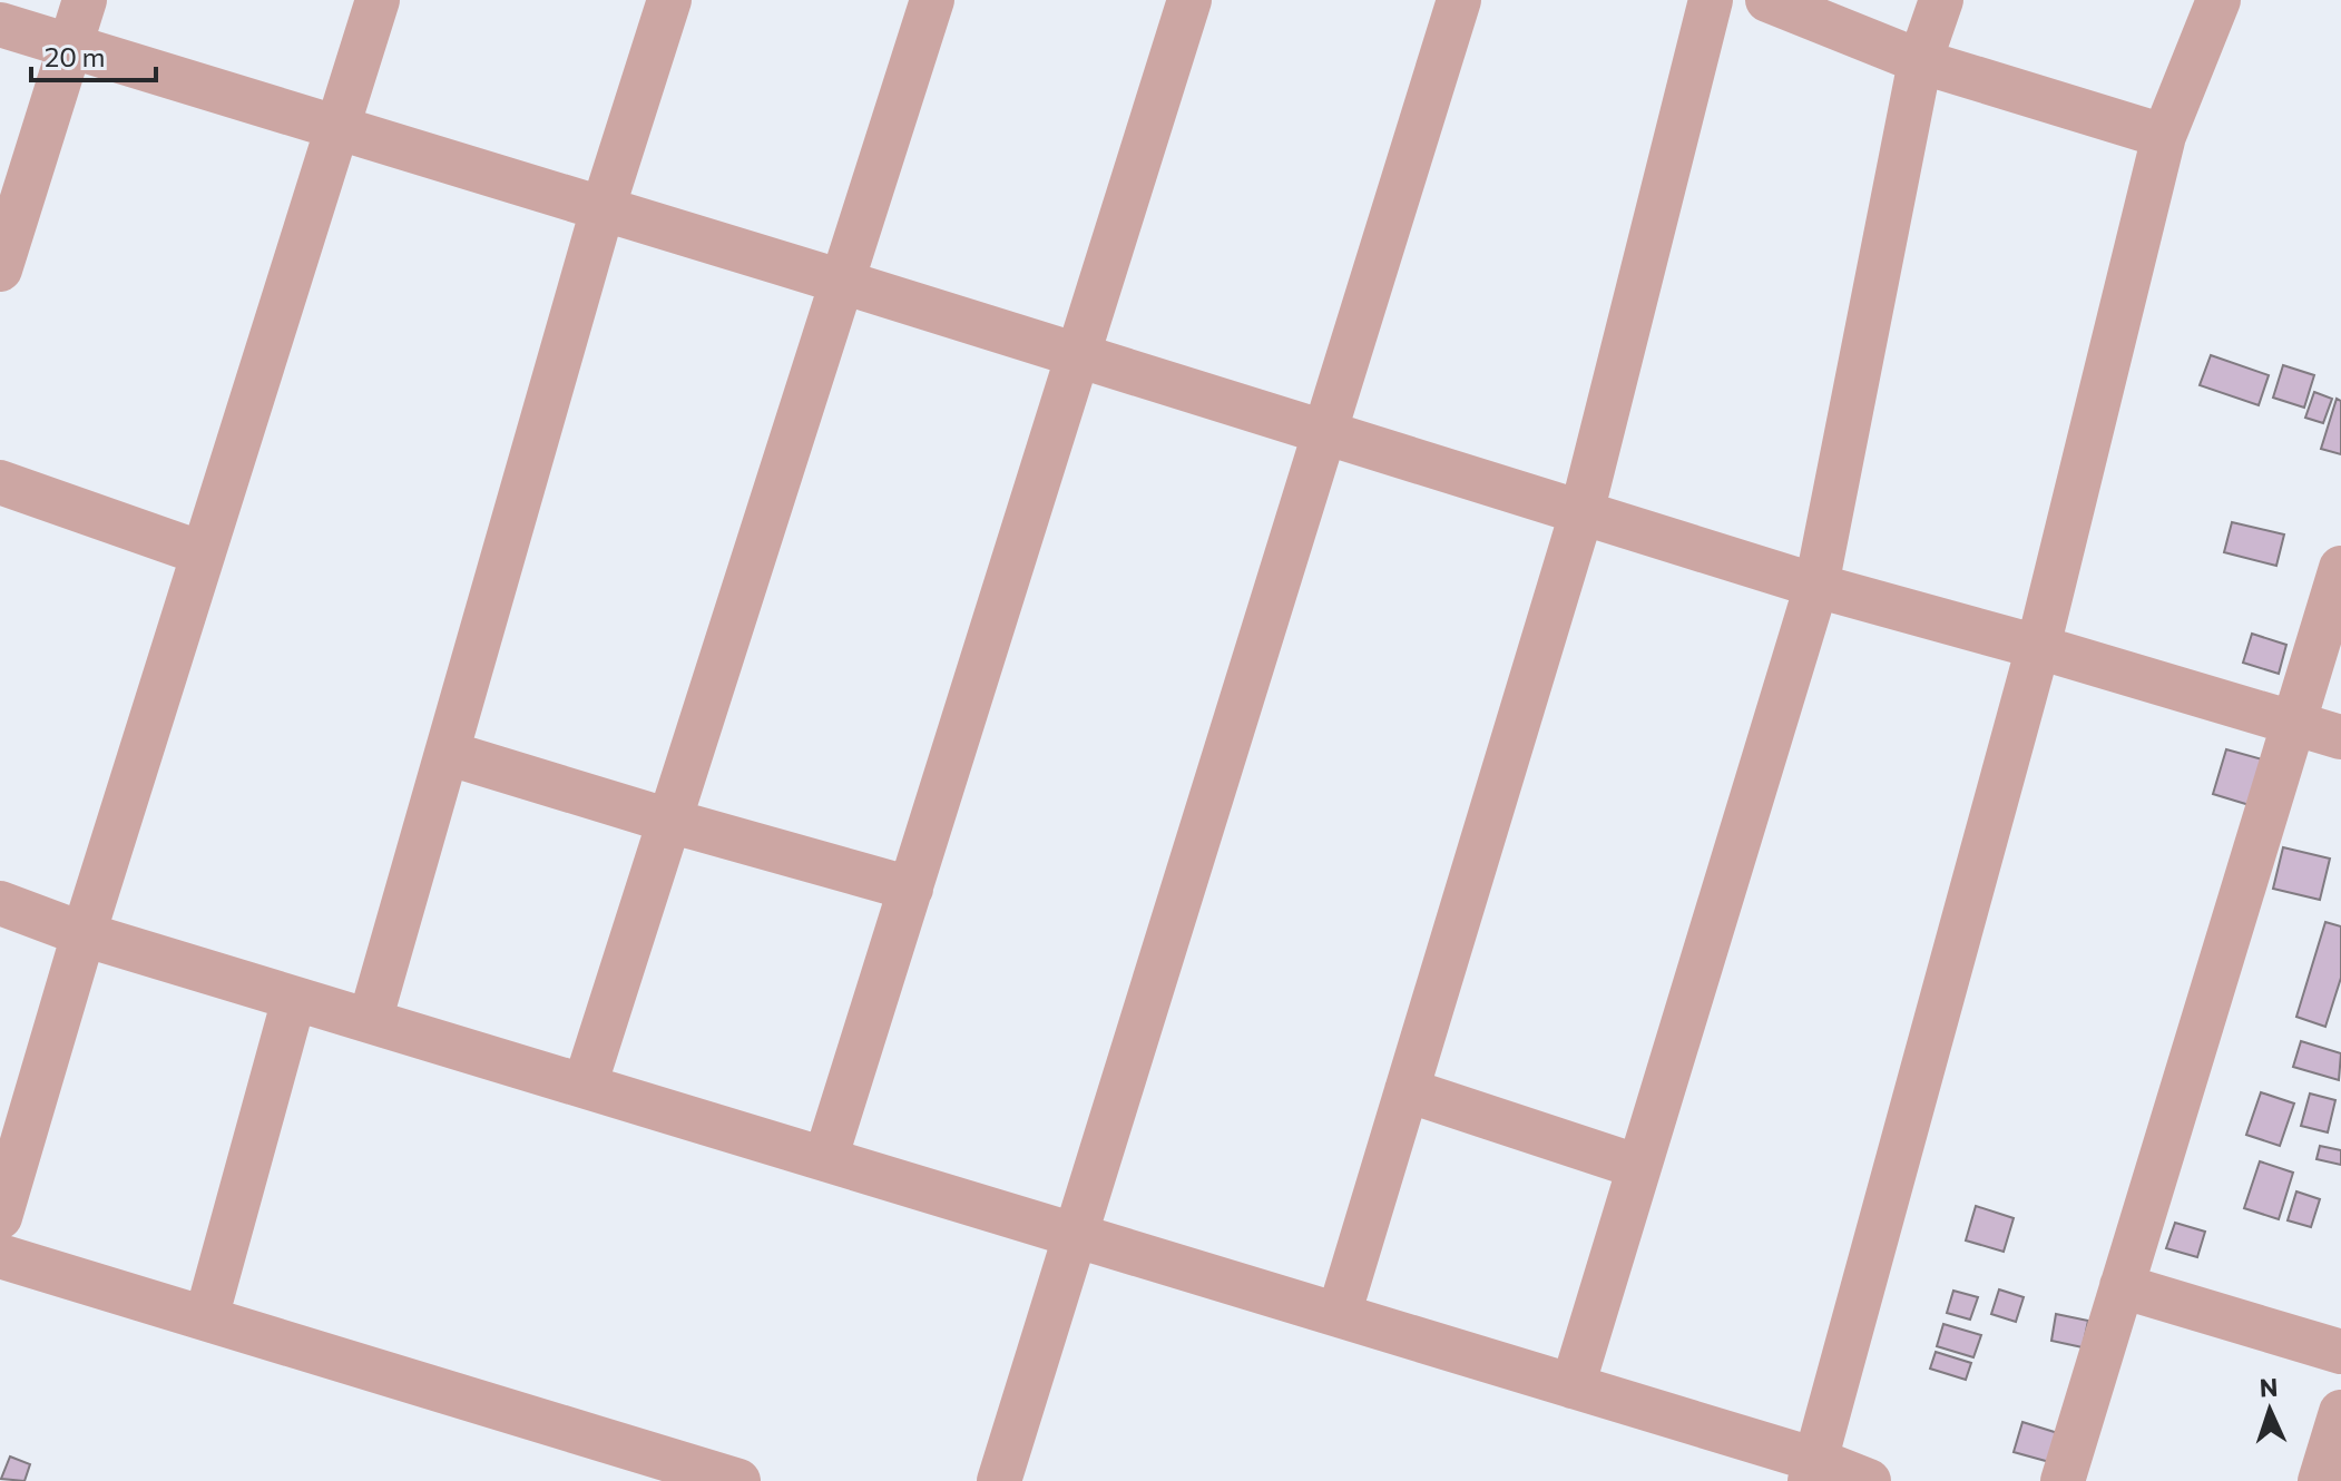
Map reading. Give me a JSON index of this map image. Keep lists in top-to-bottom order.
{
  "scale_bar": "20 m",
  "north": "top"
}
